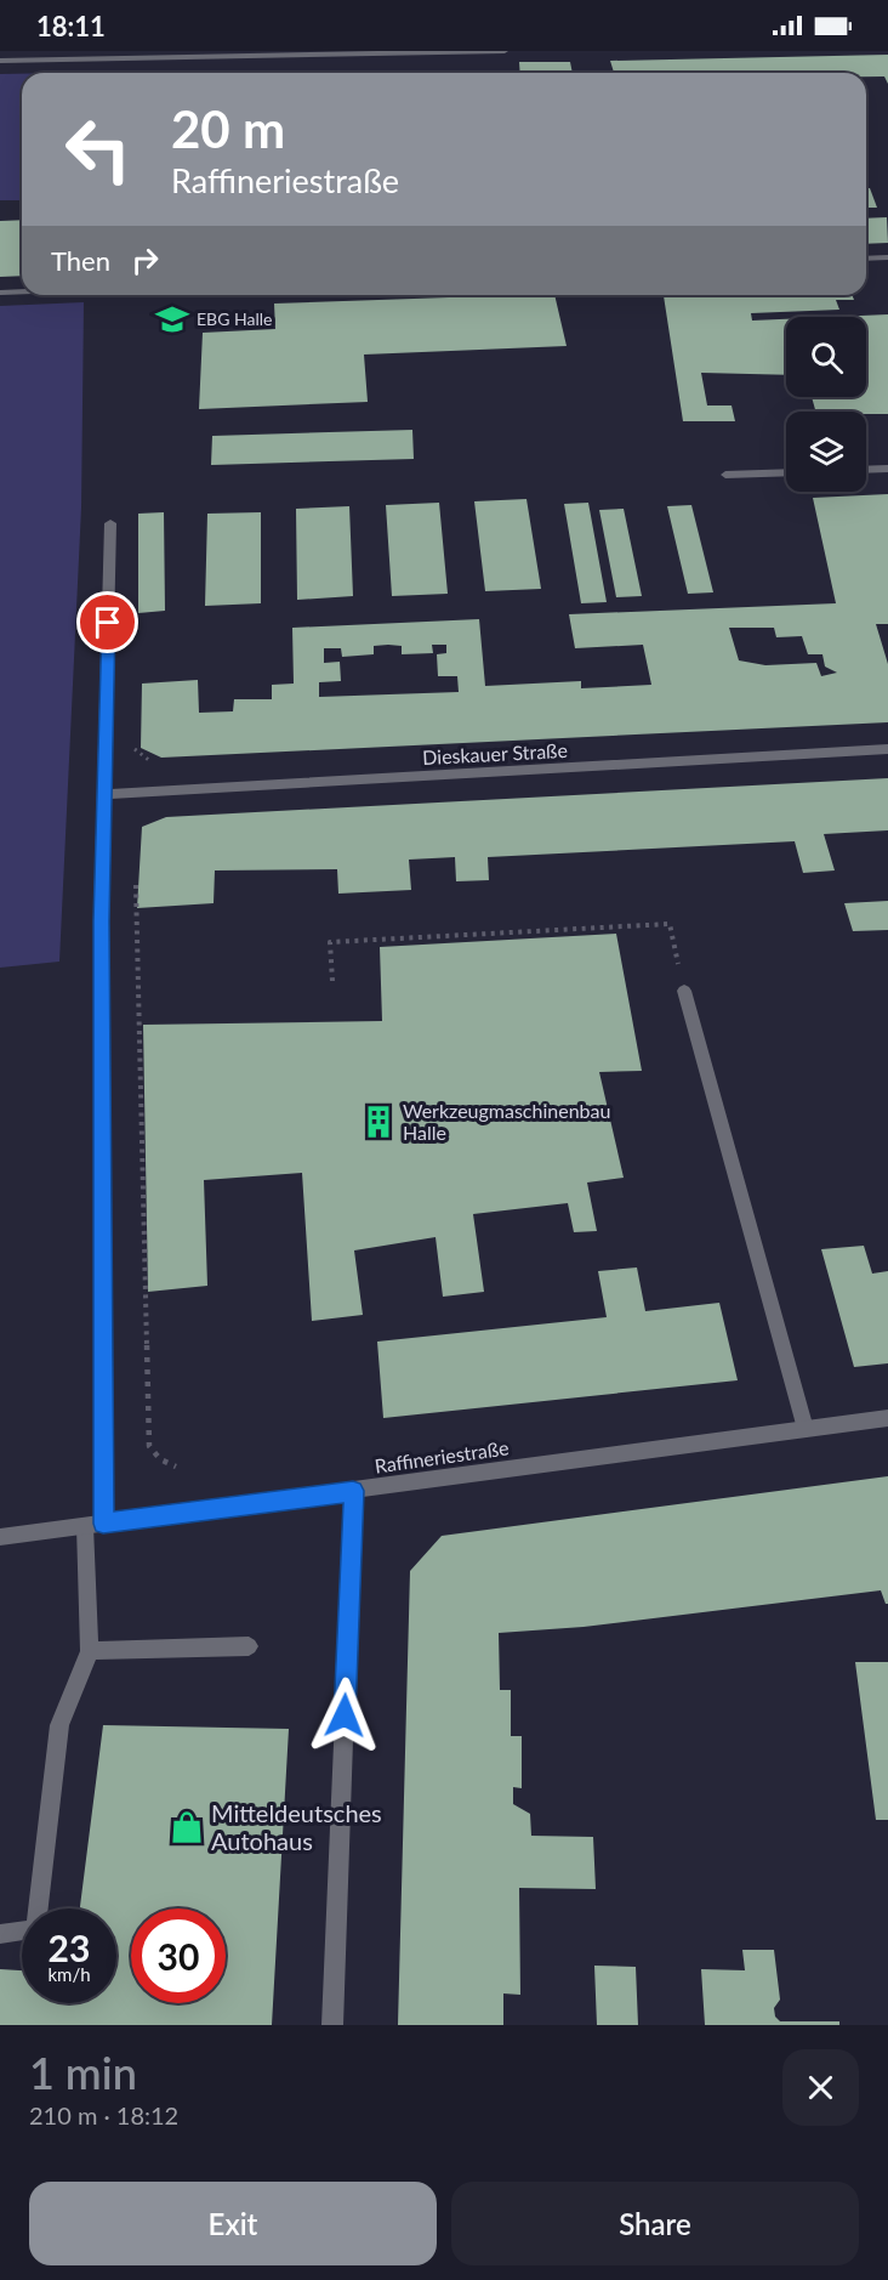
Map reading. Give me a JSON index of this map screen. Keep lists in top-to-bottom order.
{
  "streets": {
    "street": ["Dieskauer Straße", "Raffineriestraße"]
  },
  "places": {
    "school or university": ["EBG Halle"],
    "building": ["Werkzeugmaschinenbau Halle"],
    "shop": ["Mitteldeutsches Autohaus"]
  },
  "page": {
    "status": "18:11",
    "turn": ["20 m", "Raffineriestraße"],
    "then": "Then",
    "speed": "23 km/h",
    "limit": "30",
    "heading": ["1 min", "210 m · 18:12"],
    "buttons": ["Exit", "Share"]
  }
}
